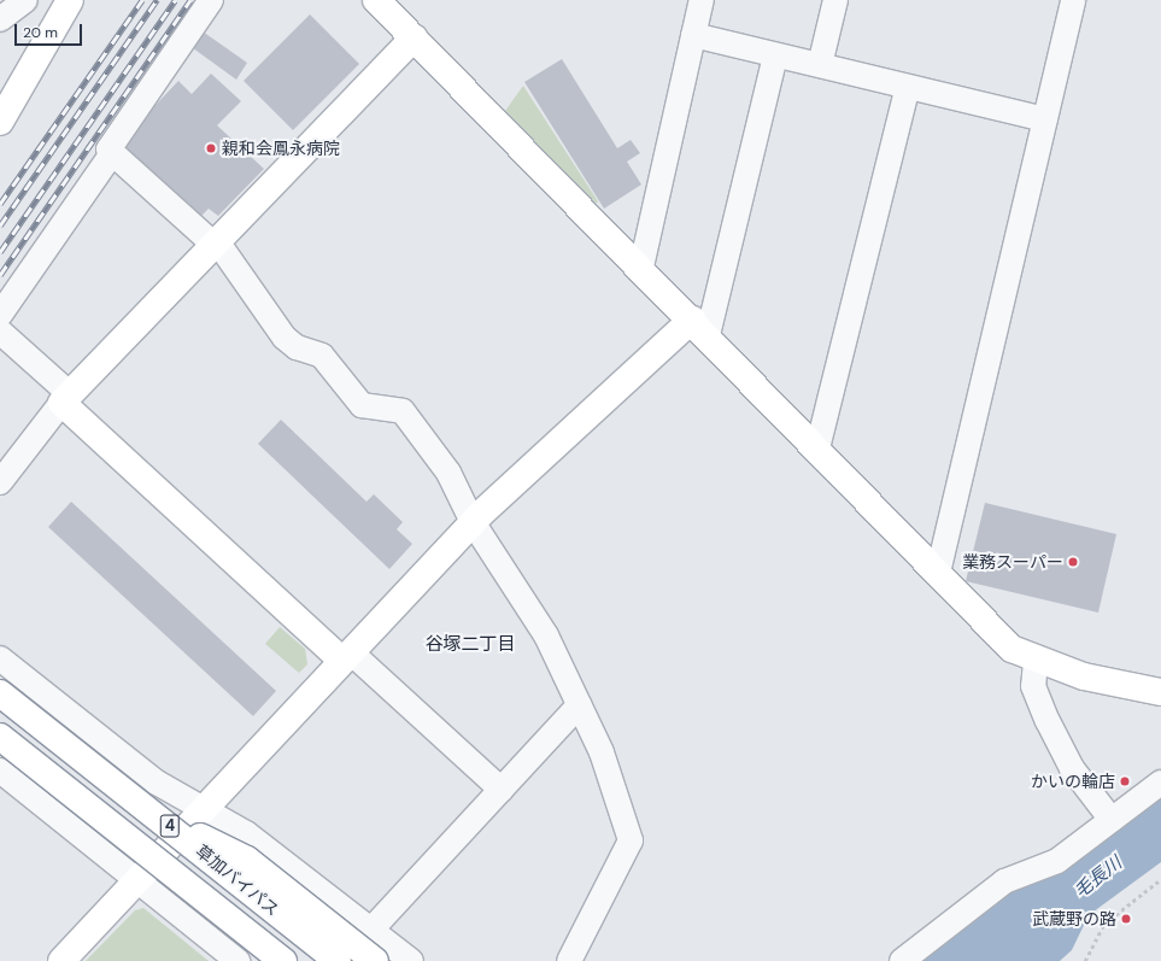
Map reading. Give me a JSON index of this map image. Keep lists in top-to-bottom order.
{
  "streets": {
    "main road": ["4", "草加バイパス"]
  },
  "districts": ["谷塚二丁目"],
  "water": ["毛長川"],
  "places": [
    "親和会鳳永病院",
    "業務スーパー",
    "かいの輪店",
    "武蔵野の路"
  ],
  "scale_bar": "20 m"
}
